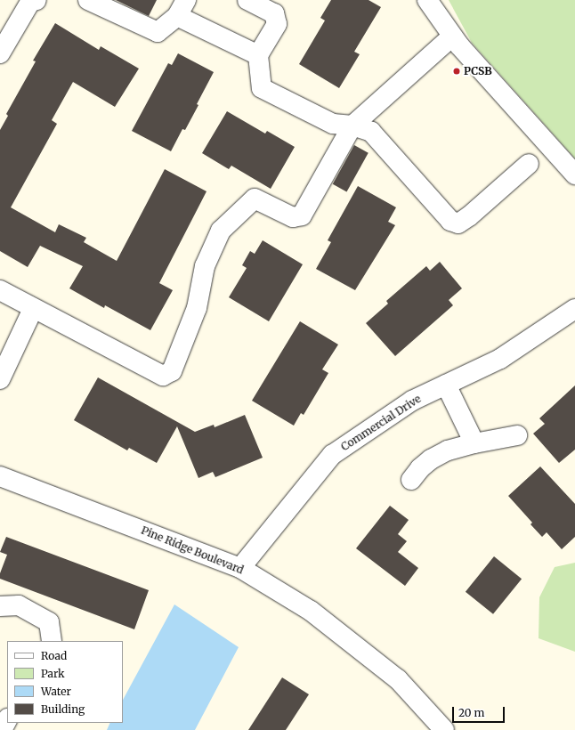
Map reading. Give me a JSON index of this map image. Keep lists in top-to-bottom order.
{
  "streets": {
    "street": ["Commercial Drive", "Pine Ridge Boulevard"]
  },
  "crossings": [
    ["Commercial Drive", "Pine Ridge Boulevard"]
  ],
  "places": ["PCSB"],
  "legend": [
    "Road",
    "Park",
    "Water",
    "Building"
  ],
  "scale_bar": "20 m"
}
